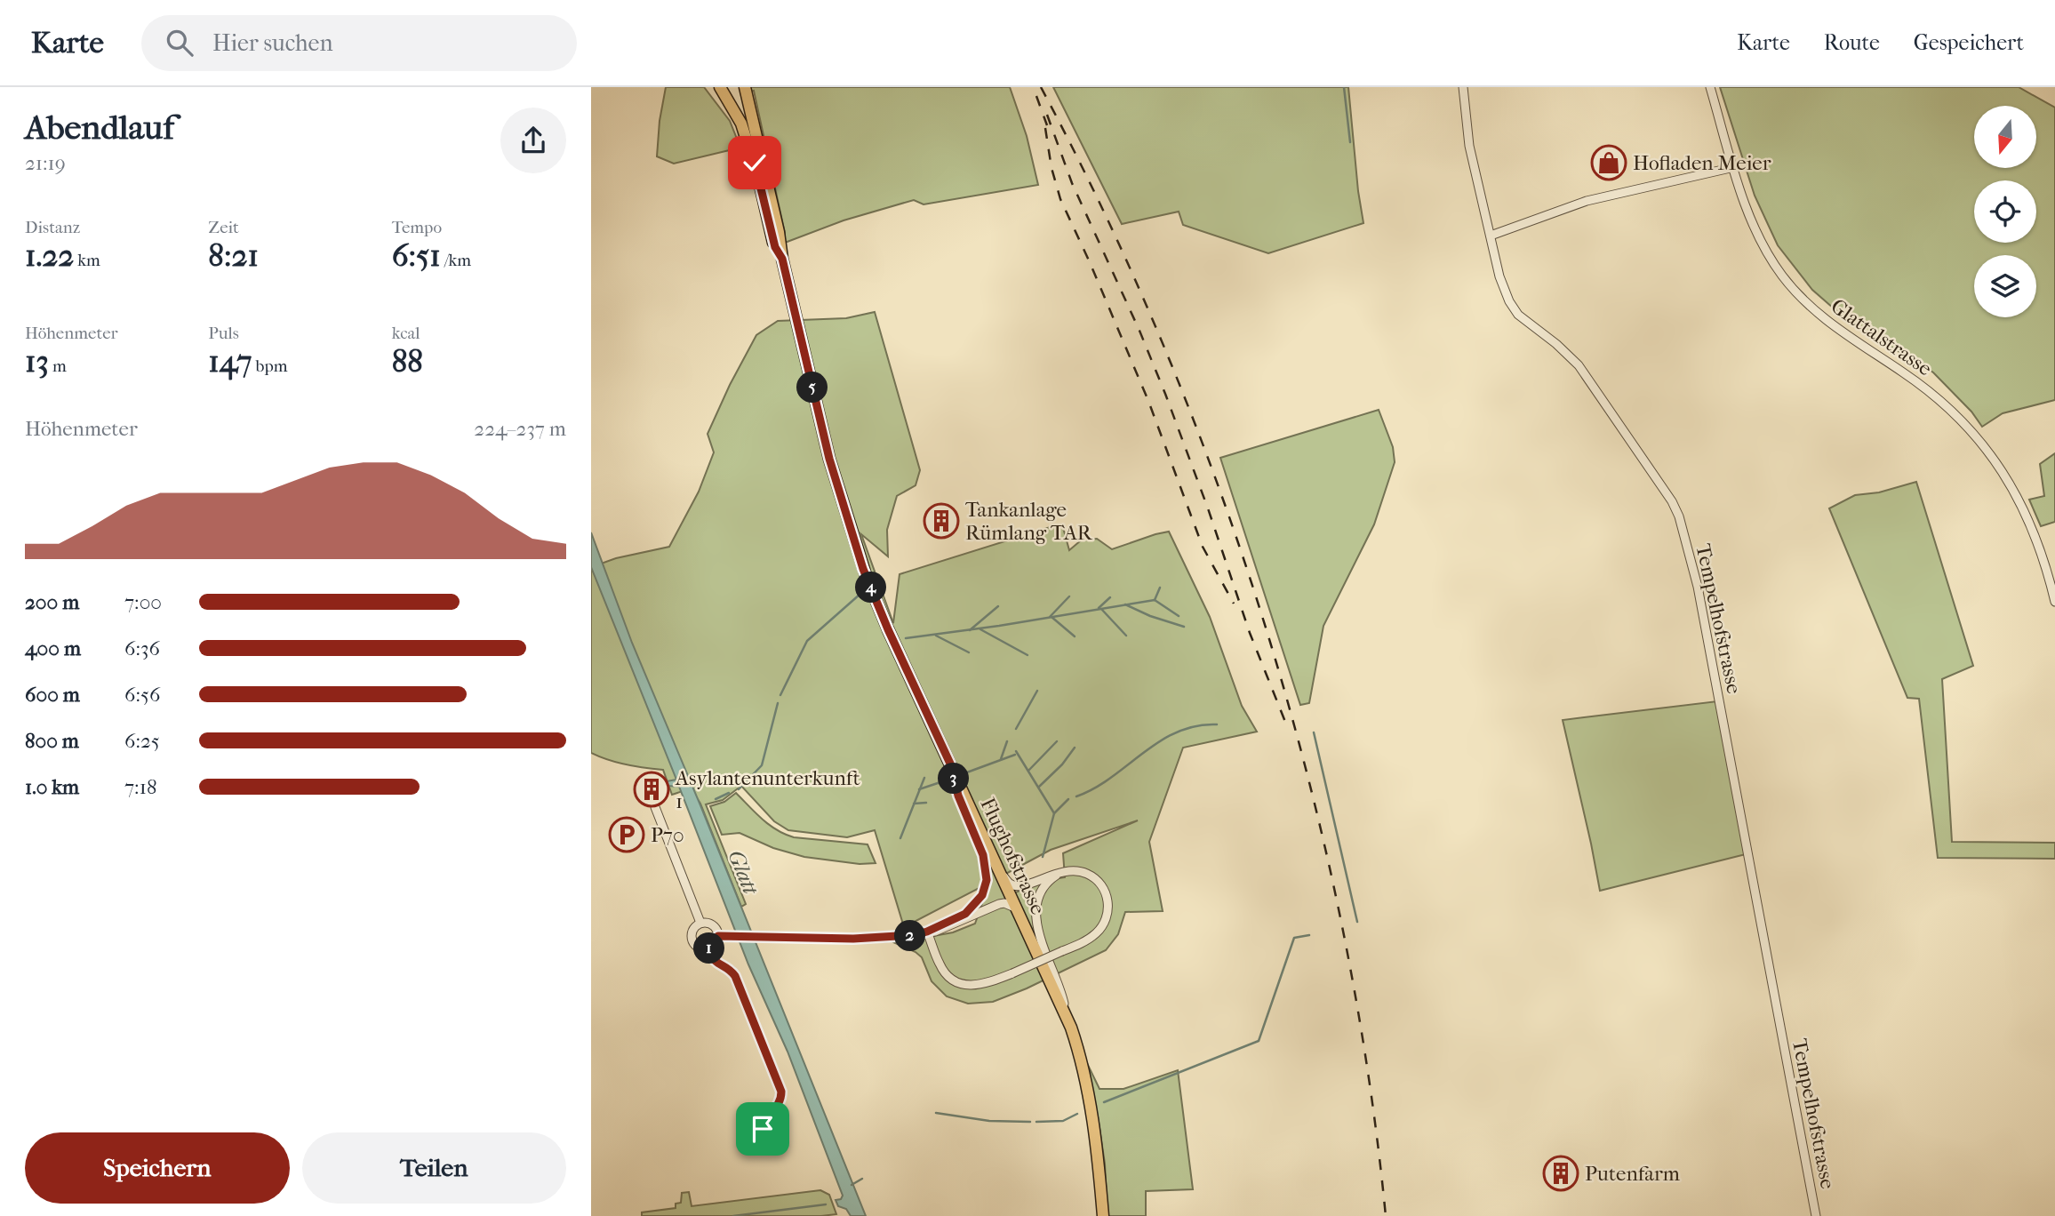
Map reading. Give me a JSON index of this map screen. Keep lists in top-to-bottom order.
{
  "streets": {
    "main road": ["Flughofstrasse"],
    "street": ["Glattalstrasse", "Tempelhofstrasse"]
  },
  "water": ["Glatt"],
  "places": {
    "shop": ["Hofladen Meier"],
    "building": ["Tankanlage Rümlang TAR", "Asylantenunterkunft 1", "Putenfarm"],
    "parking": ["P70"]
  },
  "north": "bottom",
  "page": {
    "header": "Karte",
    "search": "Hier suchen",
    "nav": ["Karte", "Route", "Gespeichert"],
    "heading": ["Abendlauf", "21:19"],
    "stats": [
      ["Distanz", "1.22 km"],
      ["Zeit", "8:21"],
      ["Tempo", "6:51 /km"],
      ["Höhenmeter", "13 m"],
      ["Puls", "147 bpm"],
      ["kcal", "88"]
    ],
    "pins": [
      "5",
      "4",
      "3",
      "2",
      "1"
    ],
    "chart": ["Höhenmeter", "224–237 m"],
    "list": [
      {
        "name": "200 m",
        "note": "7:00"
      },
      {
        "name": "400 m",
        "note": "6:36"
      },
      {
        "name": "600 m",
        "note": "6:56"
      },
      {
        "name": "800 m",
        "note": "6:25"
      },
      {
        "name": "1.0 km",
        "note": "7:18"
      }
    ],
    "buttons": ["Speichern", "Teilen"]
  }
}
